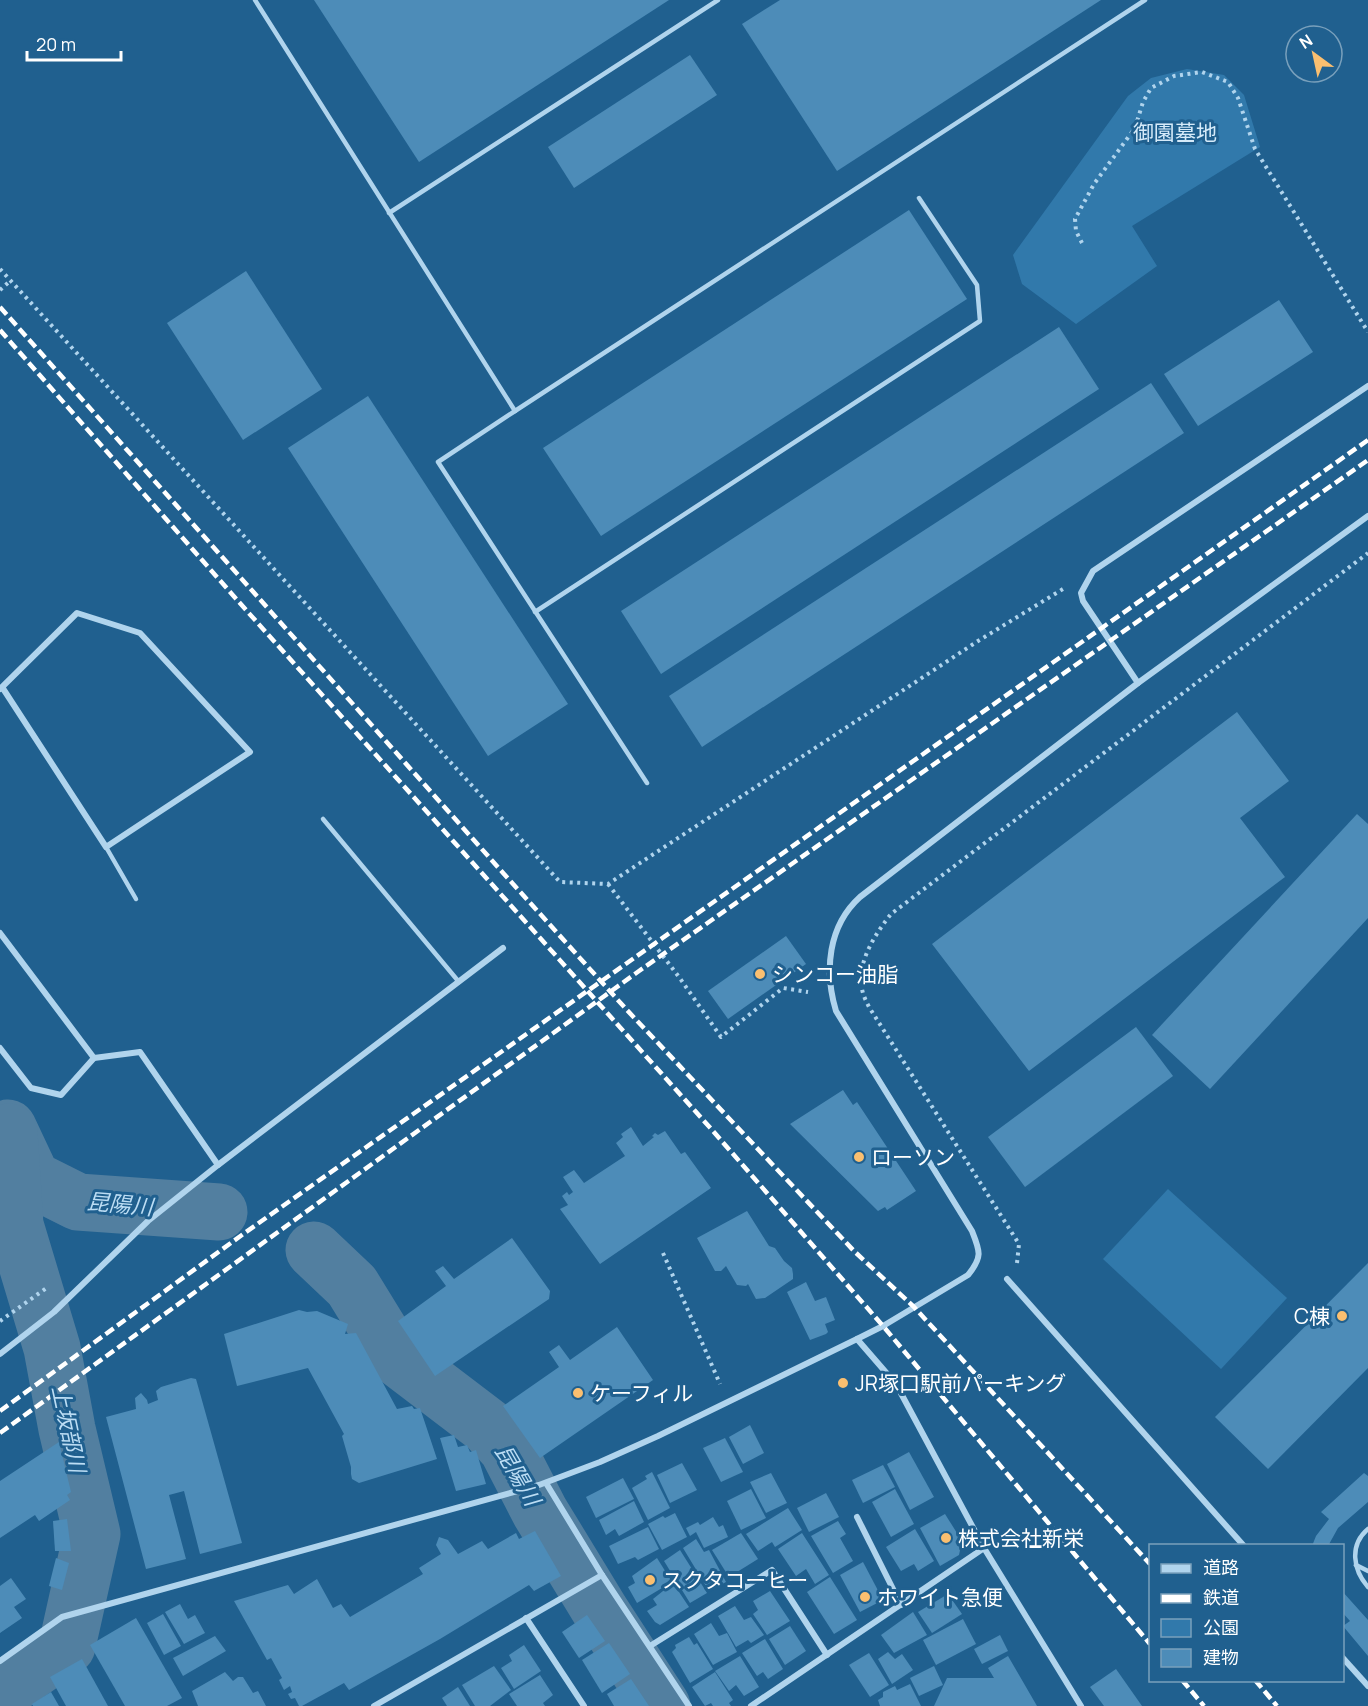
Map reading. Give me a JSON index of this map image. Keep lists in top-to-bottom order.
{
  "water": ["昆陽川", "上坂部川"],
  "parks": ["御園墓地"],
  "places": [
    "シンコー油脂",
    "ローソン",
    "C棟",
    "JR塚口駅前パーキング",
    "ケーフィル",
    "株式会社新栄",
    "スクタコーヒー",
    "ホワイト急便"
  ],
  "legend": [
    "道路",
    "鉄道",
    "公園",
    "建物"
  ],
  "scale_bar": "20 m",
  "north": "top left"
}
